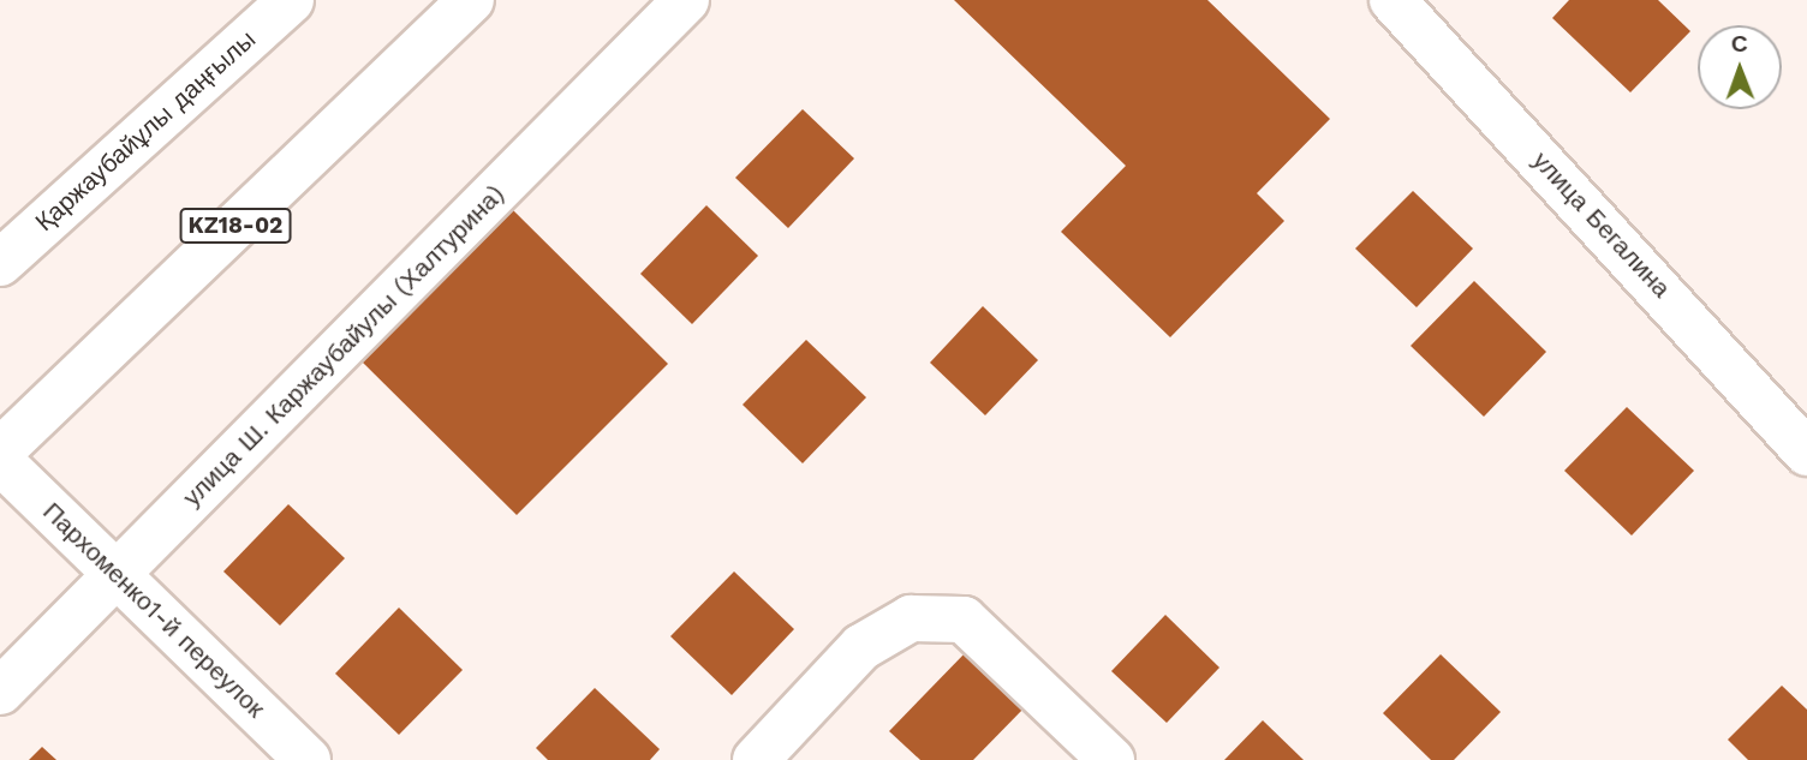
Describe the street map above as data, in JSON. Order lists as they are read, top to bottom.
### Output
{
  "streets": {
    "main road": [
      "Қаржаубайұлы даңғылы",
      "улица Бегалина",
      "KZ18-02",
      "улица Ш. Каржаубайулы (Халтурина)",
      "Пархоменко1-й переулок"
    ]
  },
  "crossings": [
    ["улица Ш. Каржаубайулы (Халтурина)", "Пархоменко1-й переулок"]
  ],
  "north": "top"
}
